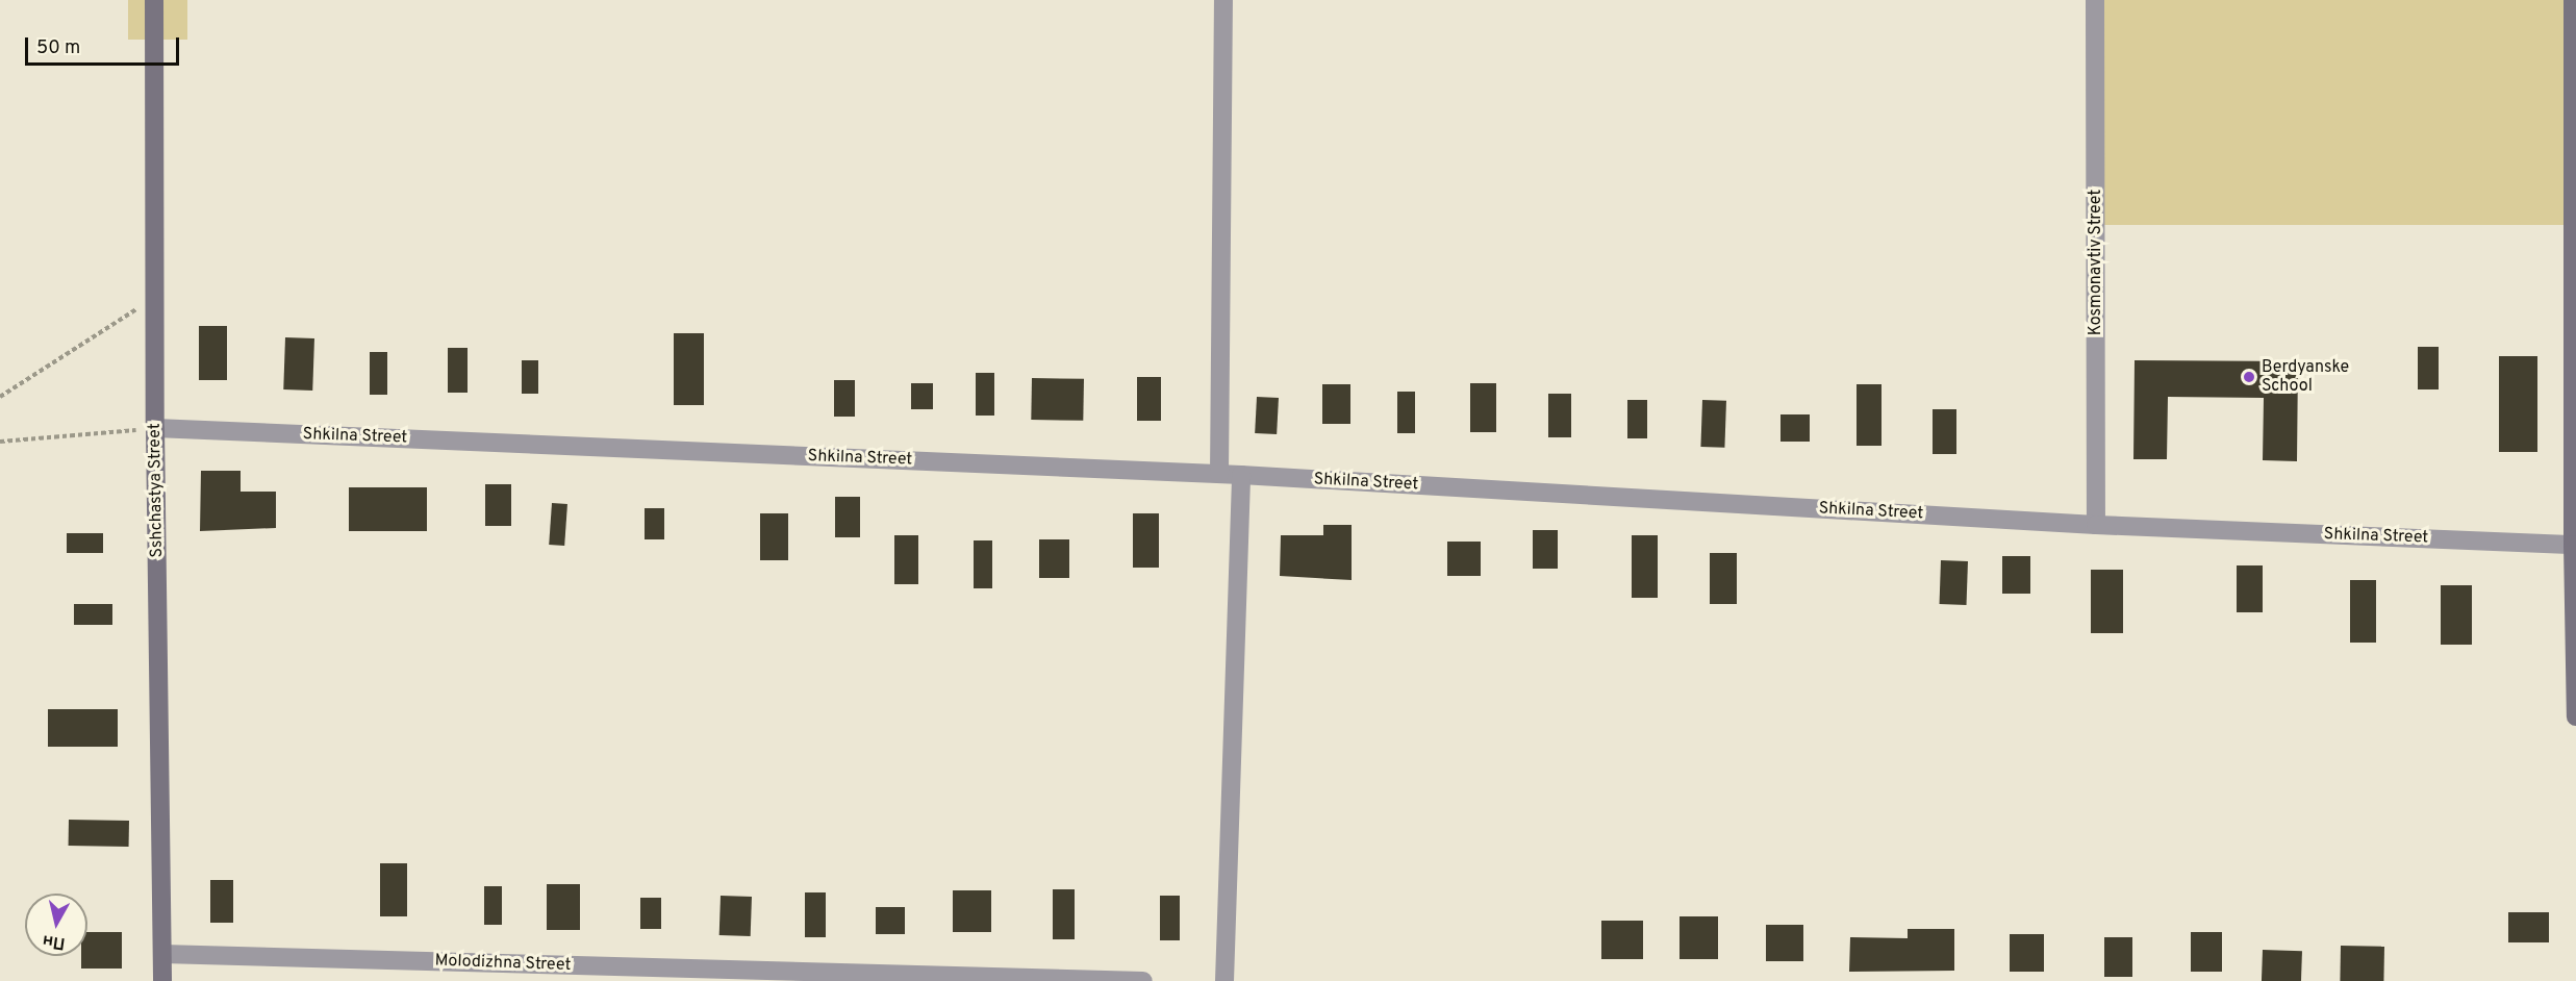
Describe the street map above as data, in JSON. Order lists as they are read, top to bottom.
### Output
{
  "streets": {
    "street": [
      "Kosmonavtiv Street",
      "Shkilna Street",
      "Sshchastya Street",
      "Molodizhna Street"
    ]
  },
  "crossings": [
    ["Kosmonavtiv Street", "Shkilna Street"],
    ["Shkilna Street", "Sshchastya Street"],
    ["Sshchastya Street", "Molodizhna Street"]
  ],
  "places": ["Berdyanske School"],
  "scale_bar": "50 m",
  "north": "bottom"
}
